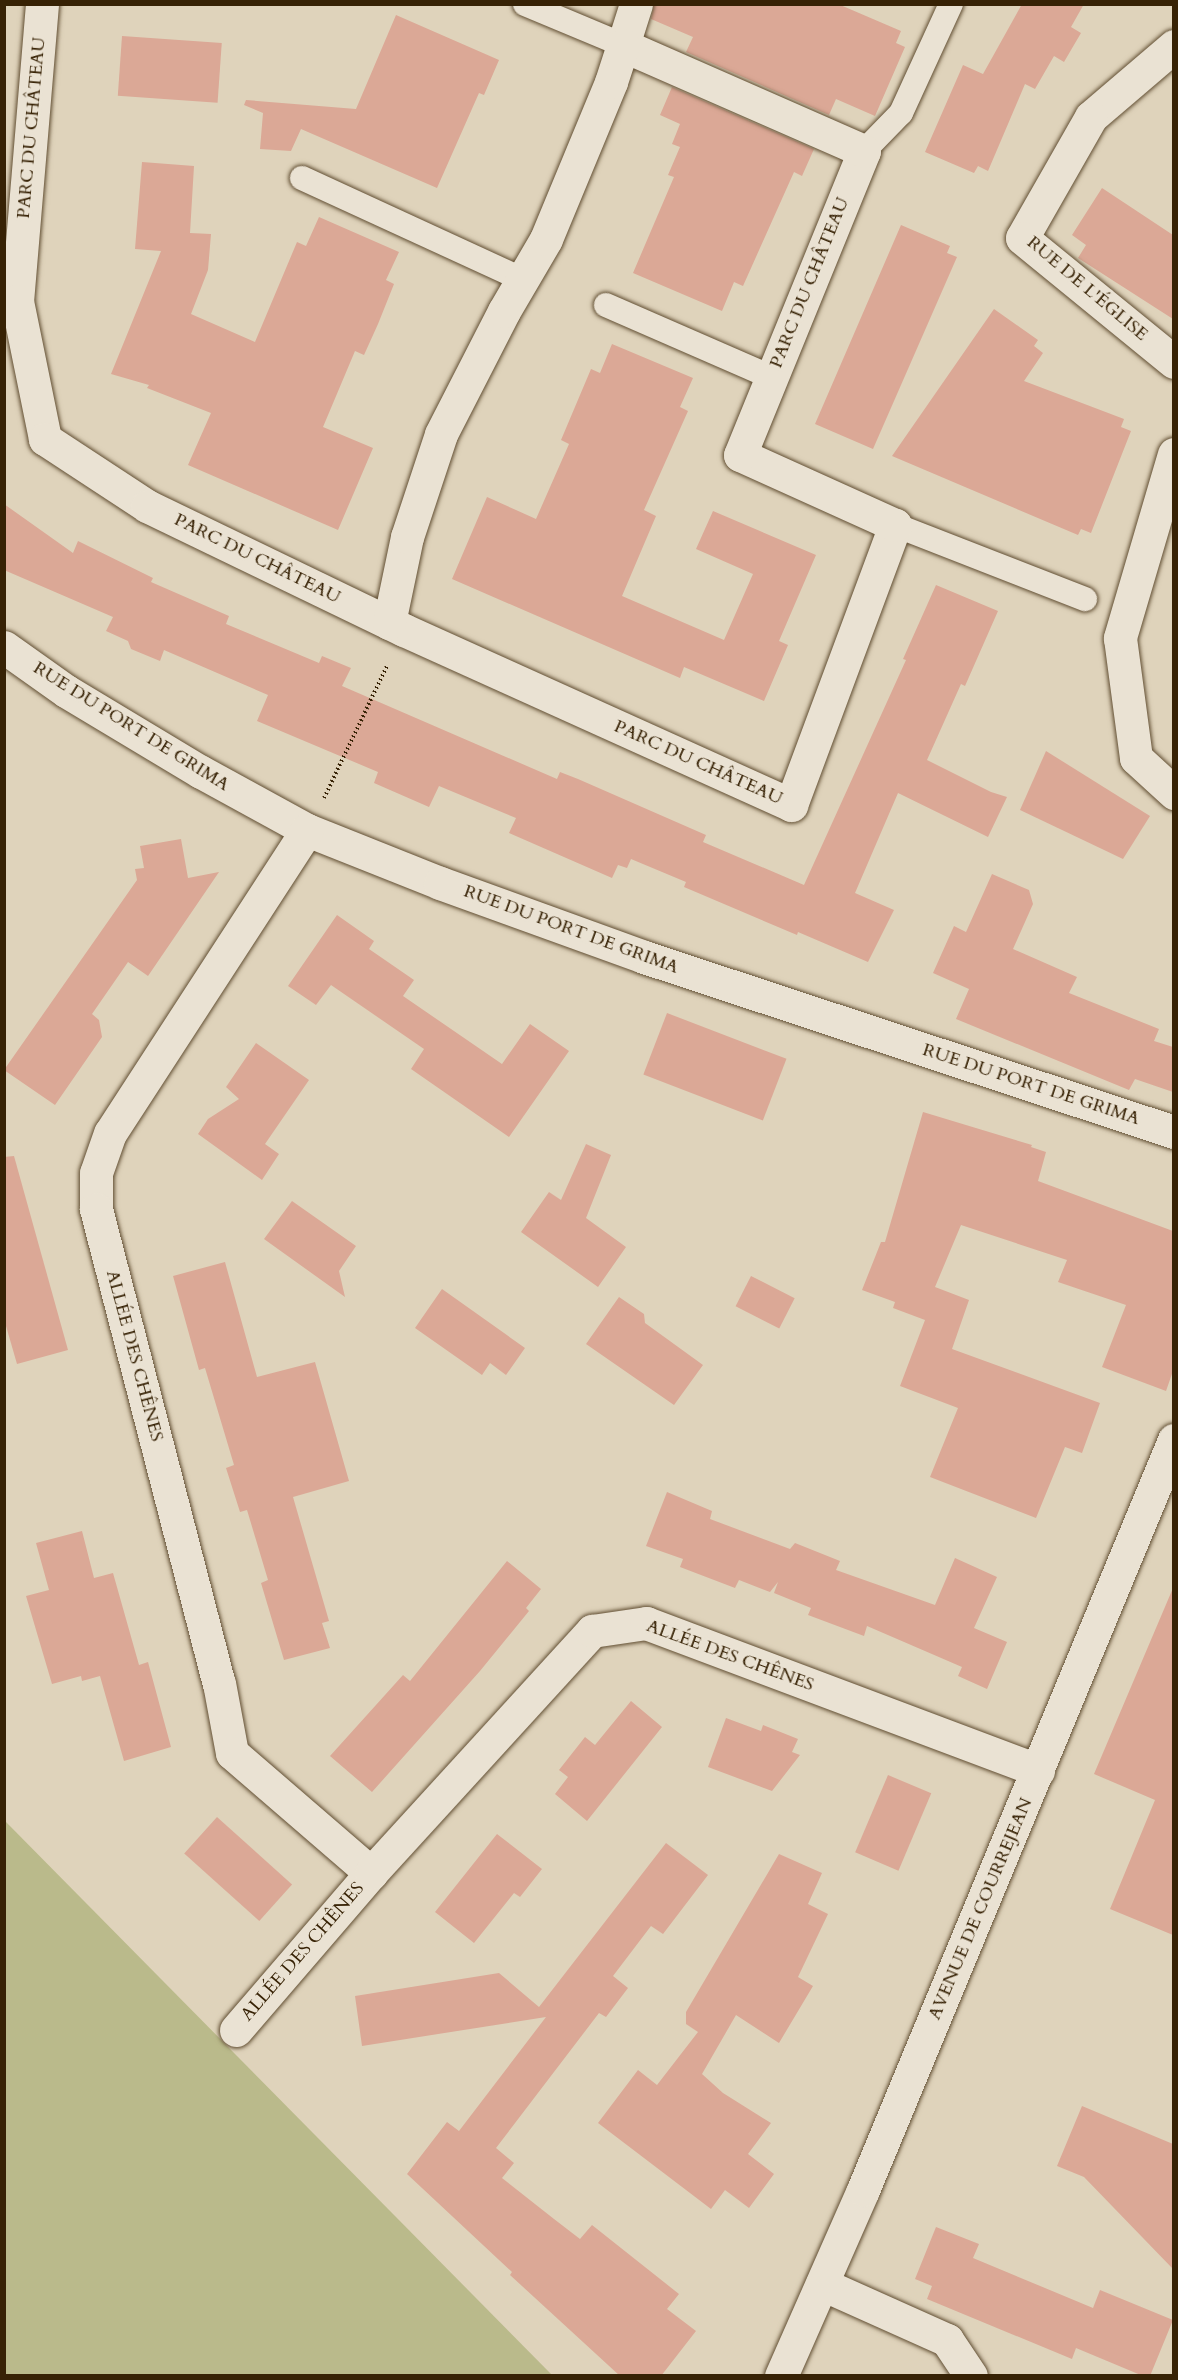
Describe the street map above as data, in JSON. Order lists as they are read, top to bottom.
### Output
{
  "streets": {
    "street": [
      "PARC DU CHÂTEAU",
      "RUE DE L'ÉGLISE",
      "RUE DU PORT DE GRIMA",
      "ALLÉE DES CHÊNES",
      "AVENUE DE COURREJEAN"
    ]
  },
  "crossings": [
    ["RUE DU PORT DE GRIMA", "ALLÉE DES CHÊNES"],
    ["ALLÉE DES CHÊNES", "AVENUE DE COURREJEAN"]
  ]
}
